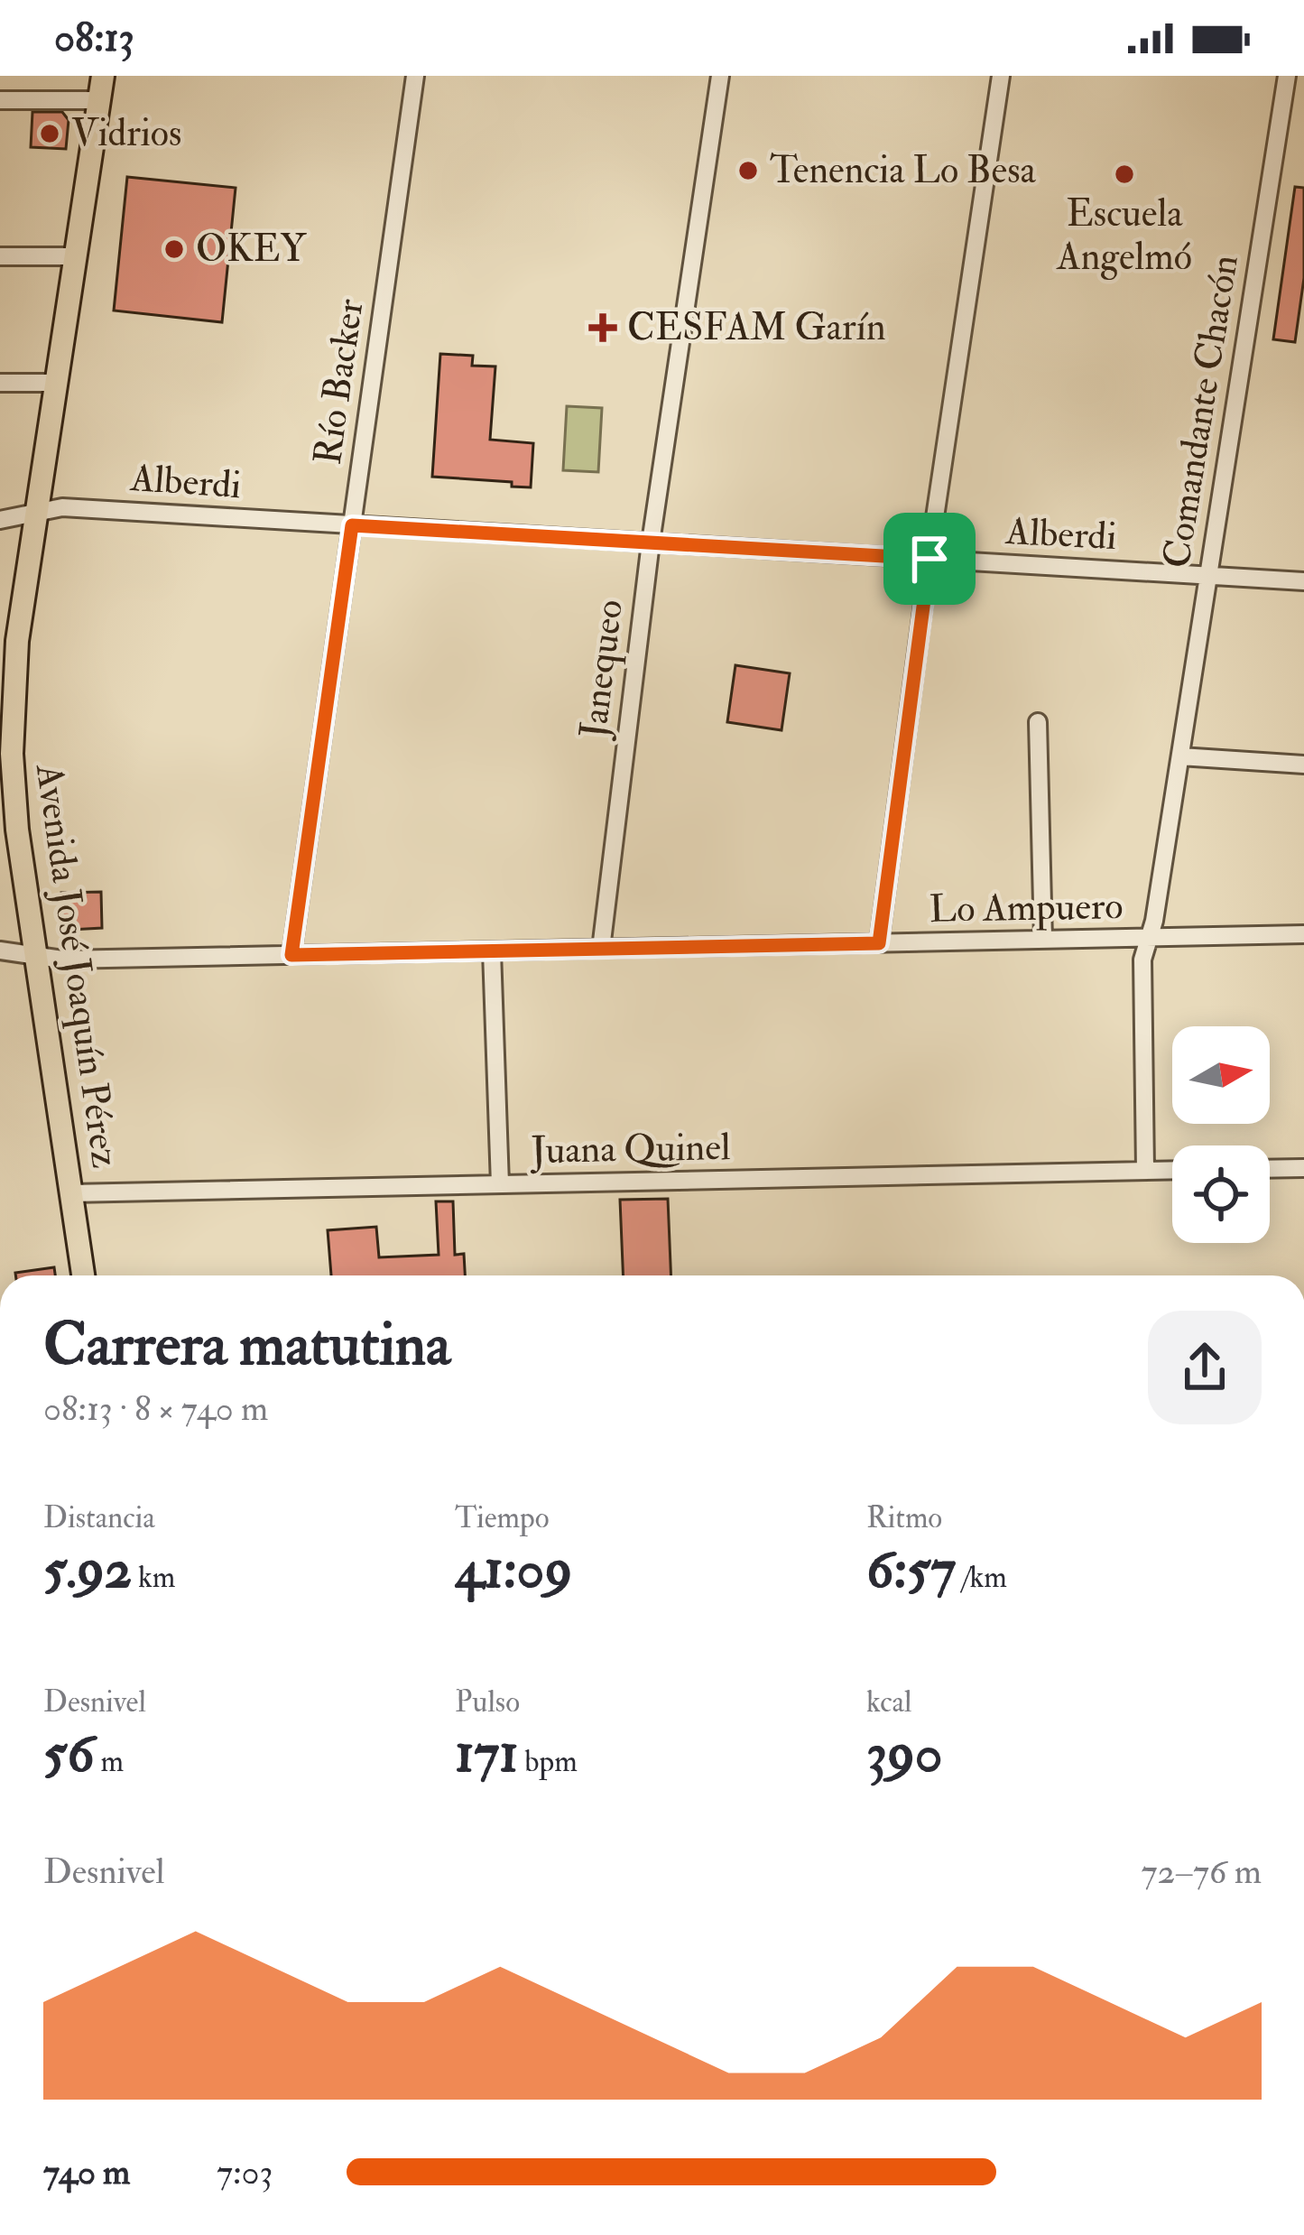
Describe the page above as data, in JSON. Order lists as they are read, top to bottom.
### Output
{
  "streets": {
    "main road": ["Avenida José Joaquín Pérez"],
    "street": [
      "Río Backer",
      "Comandante Chacón",
      "Alberdi",
      "Janequeo",
      "Lo Ampuero",
      "Juana Quinel"
    ]
  },
  "crossings": [
    ["Río Backer", "Alberdi"],
    ["Río Backer", "Lo Ampuero"],
    ["Comandante Chacón", "Alberdi"],
    ["Comandante Chacón", "Lo Ampuero"],
    ["Comandante Chacón", "Juana Quinel"],
    ["Alberdi", "Janequeo"],
    ["Alberdi", "Avenida José Joaquín Pérez"],
    ["Janequeo", "Lo Ampuero"],
    ["Lo Ampuero", "Avenida José Joaquín Pérez"],
    ["Avenida José Joaquín Pérez", "Juana Quinel"]
  ],
  "places": {
    "other": [
      "Vidrios",
      "Tenencia Lo Besa",
      "Escuela Angelmó",
      "OKEY"
    ],
    "health": ["CESFAM Garín"]
  },
  "north": "right",
  "page": {
    "status": "08:13",
    "heading": ["Carrera matutina", "08:13 · 8 × 740 m"],
    "stats": [
      ["Distancia", "5.92 km"],
      ["Tiempo", "41:09"],
      ["Ritmo", "6:57 /km"],
      ["Desnivel", "56 m"],
      ["Pulso", "171 bpm"],
      ["kcal", "390"]
    ],
    "chart": ["Desnivel", "72–76 m"],
    "list": [
      {
        "name": "740 m",
        "note": "7:03"
      }
    ]
  }
}
